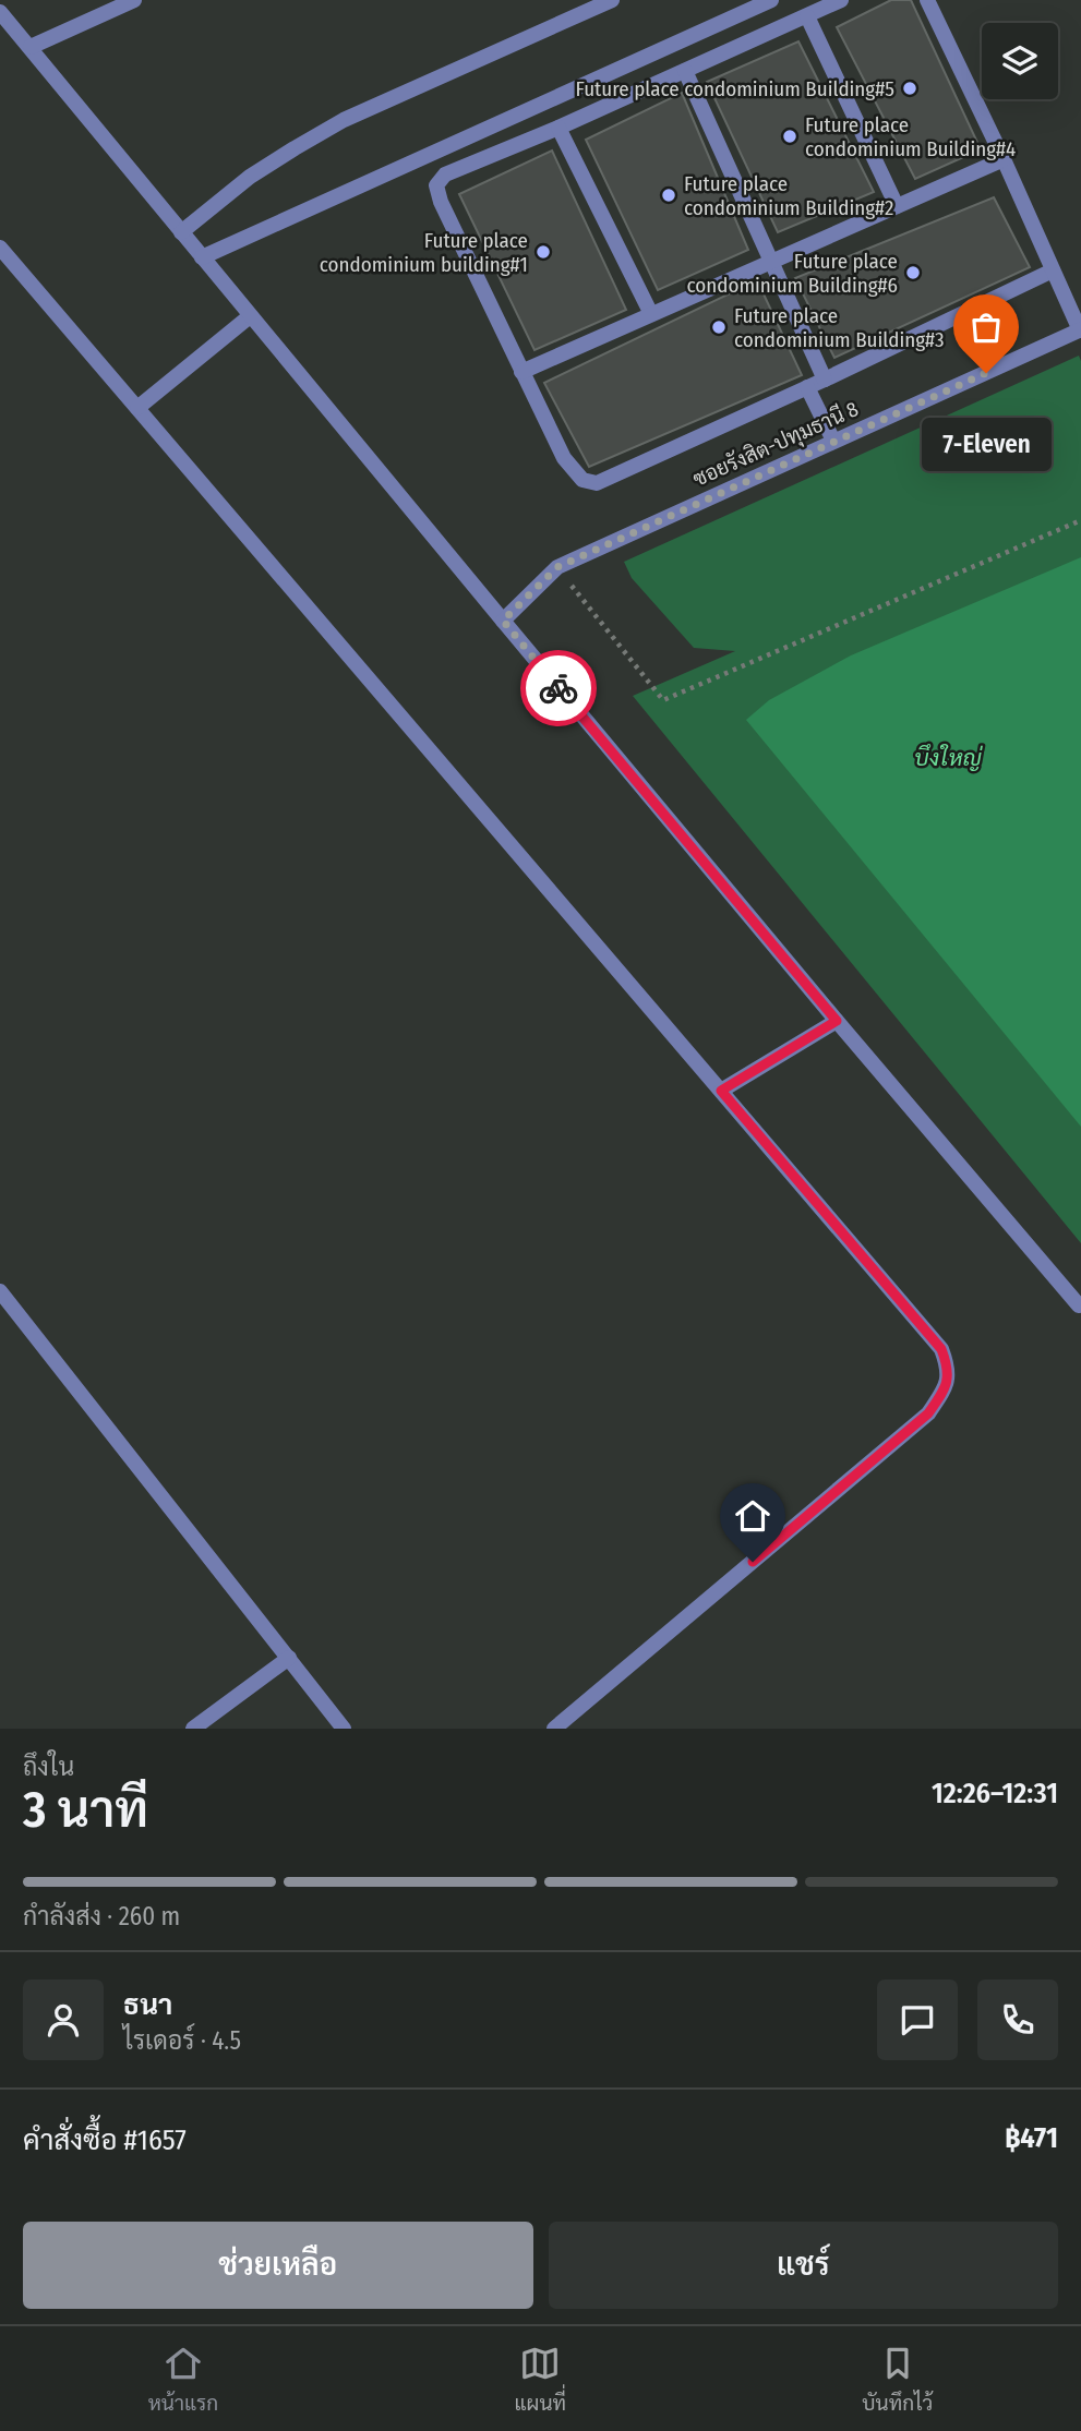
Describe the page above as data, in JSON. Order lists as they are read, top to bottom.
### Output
{
  "streets": {
    "street": ["ซอยรังสิต-ปทุมธานี 8"]
  },
  "water": ["บึงใหญ่"],
  "places": [
    "Future place condominium Building#5",
    "Future place condominium Building#4",
    "Future place condominium Building#2",
    "Future place condominium building#1",
    "Future place condominium Building#6",
    "Future place condominium Building#3",
    "7-Eleven"
  ],
  "page": {
    "bubble": "7-Eleven",
    "heading": ["3 นาที", "ถึงใน", "12:26–12:31"],
    "panel": [
      "ธนา",
      "ไรเดอร์ · 4.5",
      "คำสั่งซื้อ #1657",
      "฿471"
    ],
    "bar": "กำลังส่ง · 260 m",
    "buttons": ["ช่วยเหลือ", "แชร์"],
    "tabs": ["หน้าแรก", "แผนที่", "บันทึกไว้"]
  }
}
